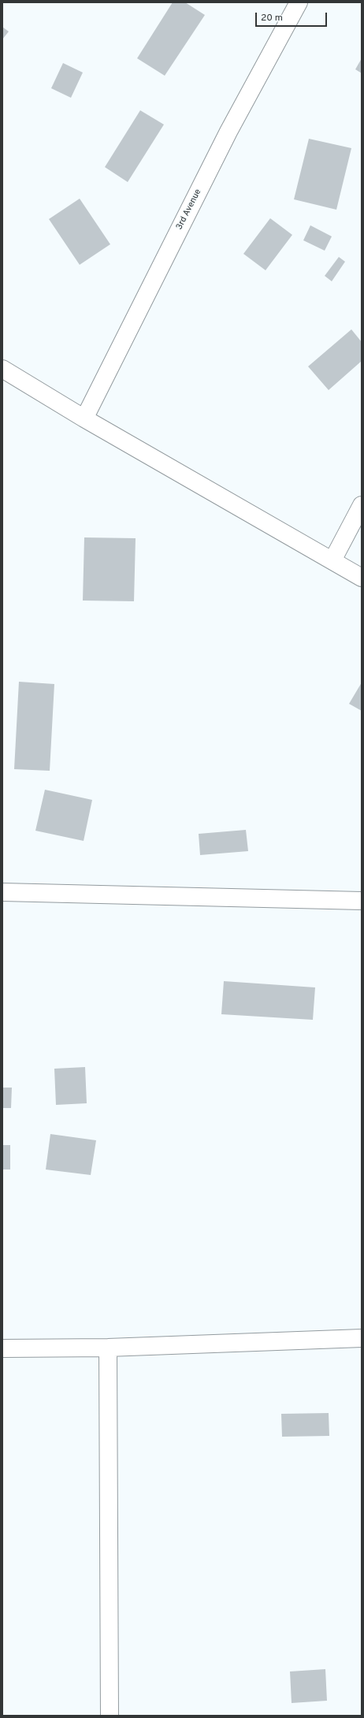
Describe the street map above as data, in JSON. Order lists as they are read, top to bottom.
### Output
{
  "streets": {
    "street": ["3rd Avenue"]
  },
  "scale_bar": "20 m"
}
